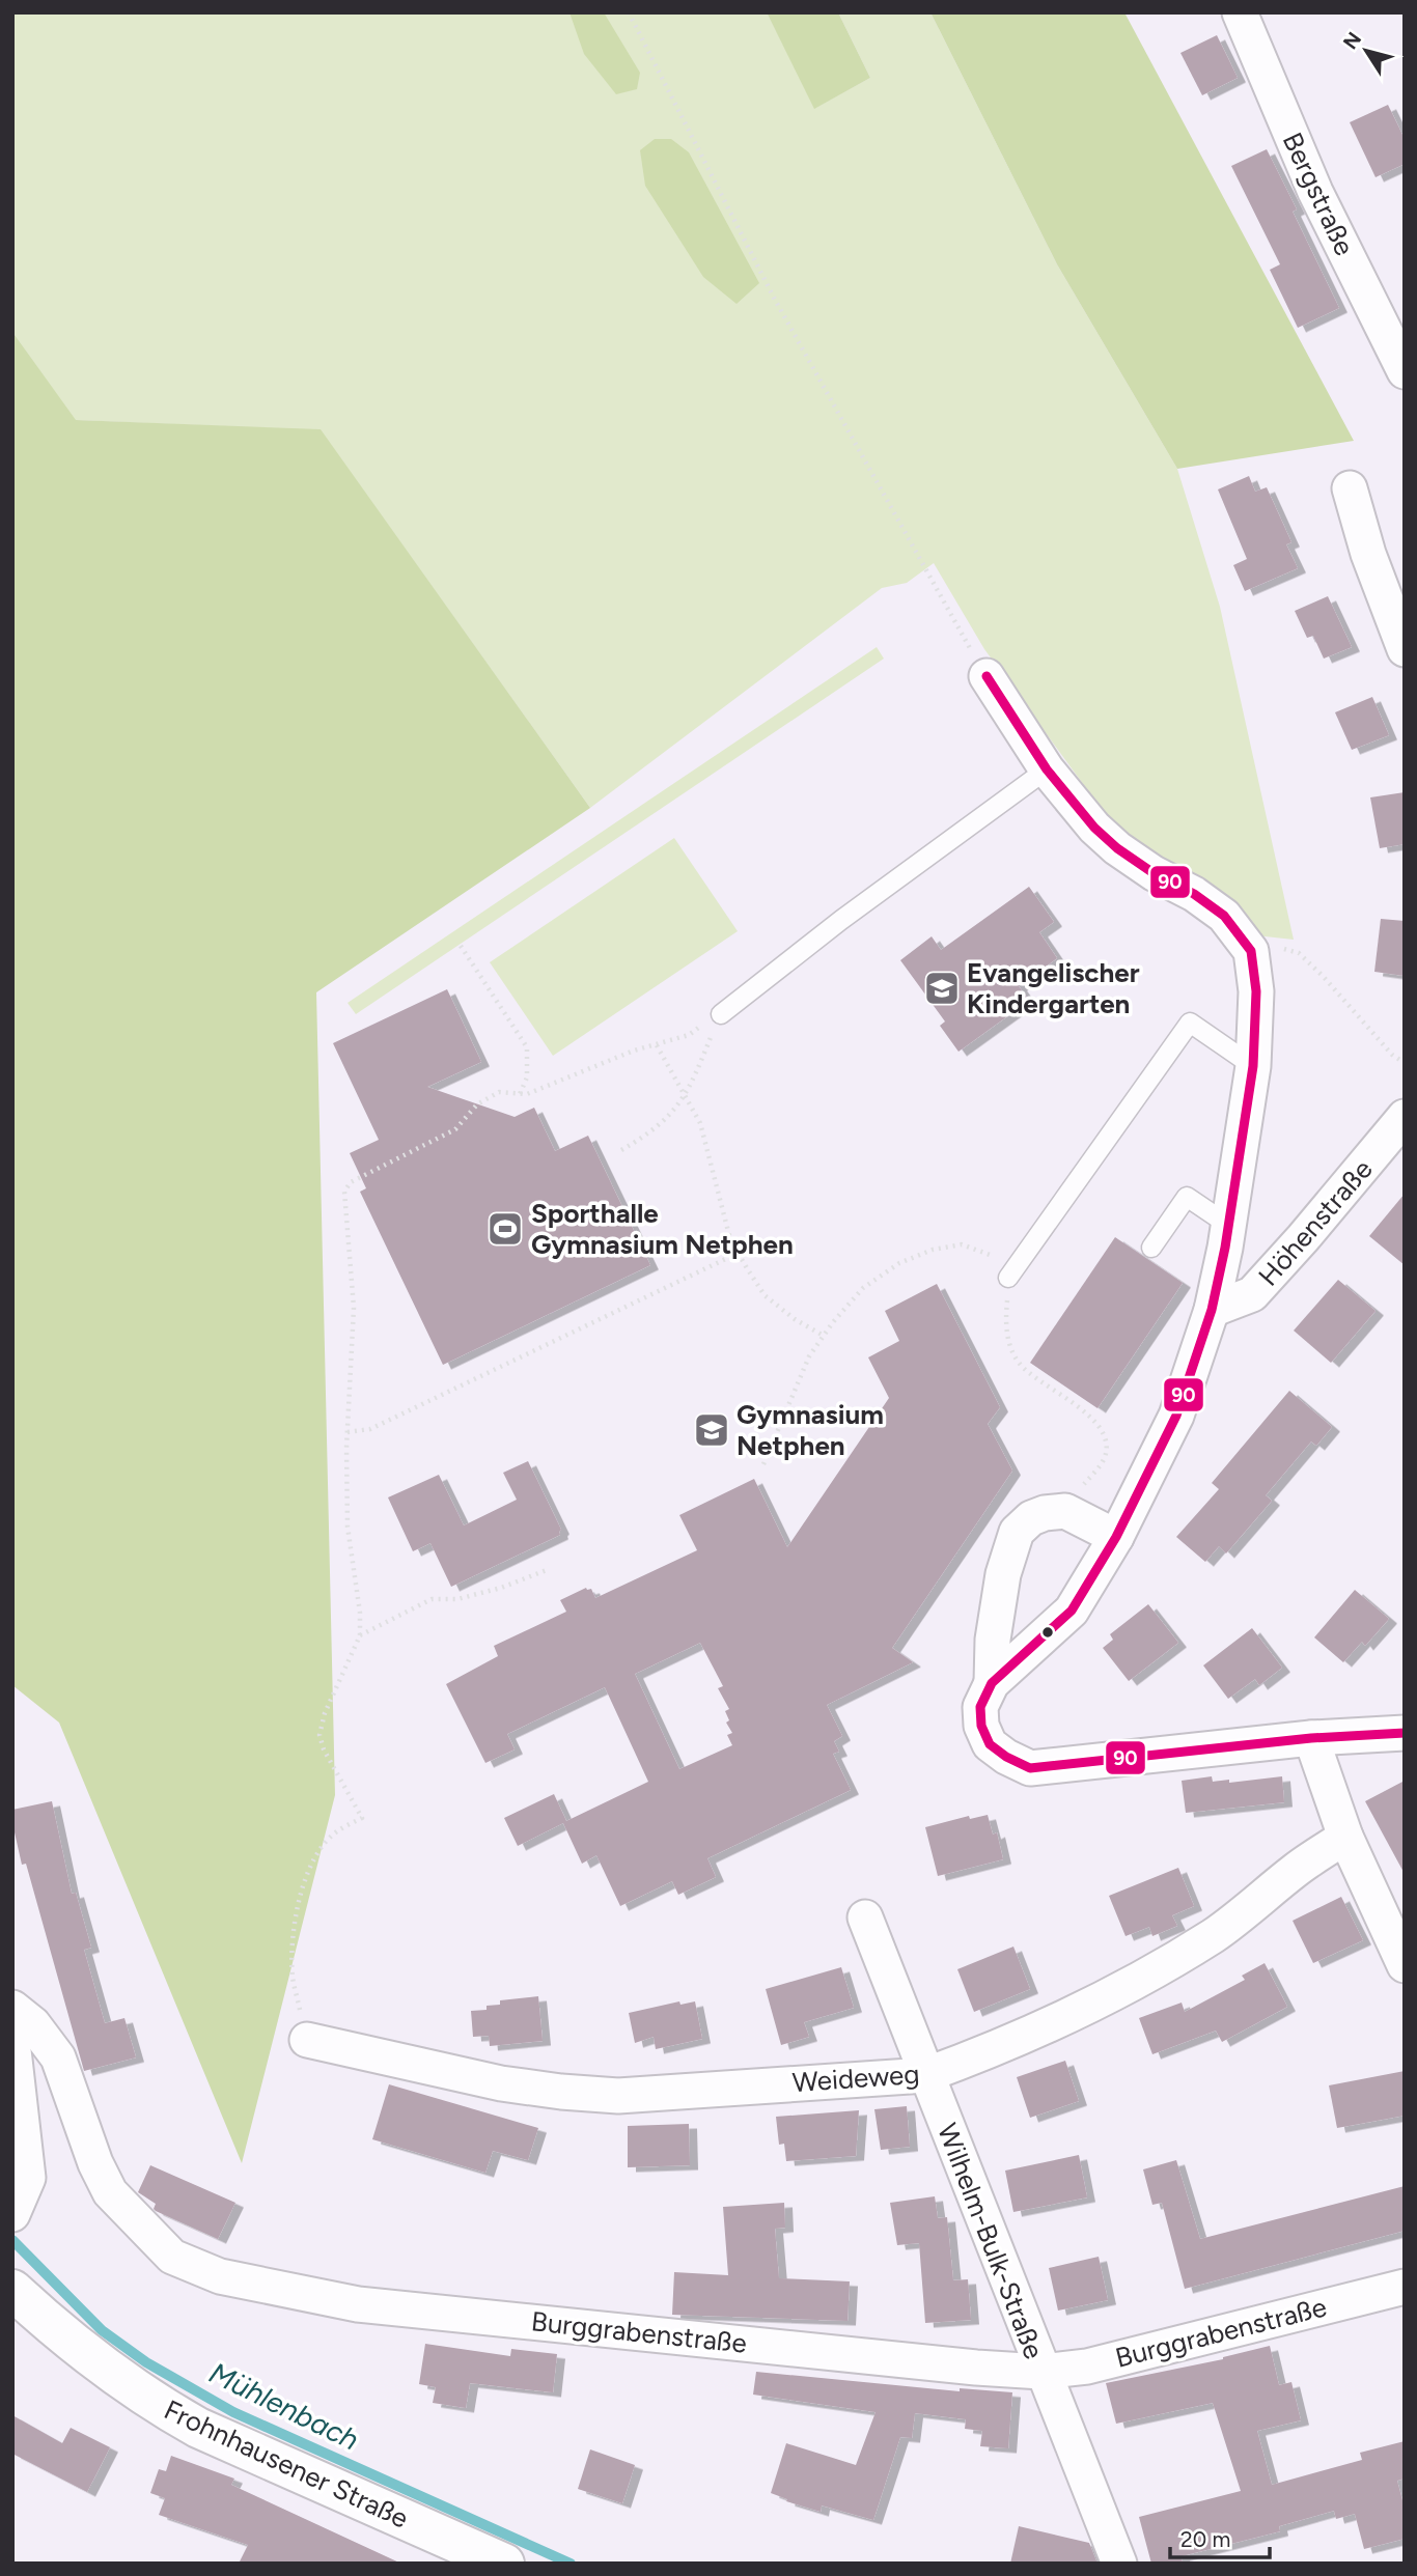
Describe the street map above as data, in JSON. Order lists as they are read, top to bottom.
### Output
{
  "streets": {
    "main road": ["Frohnhausener Straße"],
    "street": [
      "Bergstraße",
      "Höhenstraße",
      "Weideweg",
      "Wilhelm-Bulk-Straße",
      "Burggrabenstraße"
    ]
  },
  "crossings": [
    ["Weideweg", "Wilhelm-Bulk-Straße"],
    ["Wilhelm-Bulk-Straße", "Burggrabenstraße"]
  ],
  "water": ["Mühlenbach"],
  "places": {
    "school or university": ["Evangelischer Kindergarten", "Gymnasium Netphen"],
    "sports": ["Sporthalle Gymnasium Netphen"]
  },
  "lines": ["transit line 90"],
  "scale_bar": "20 m",
  "north": "top left"
}
